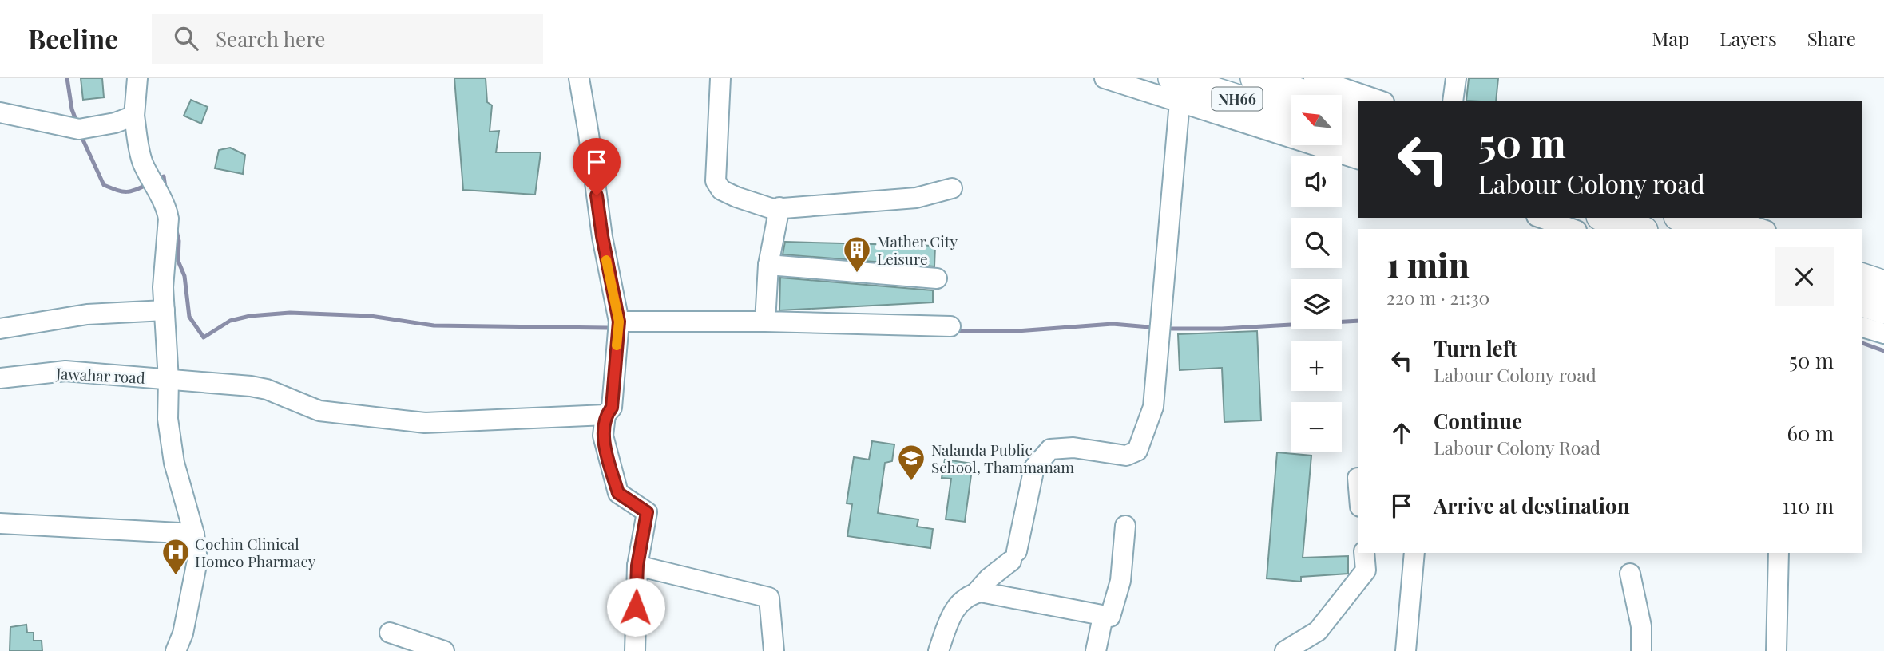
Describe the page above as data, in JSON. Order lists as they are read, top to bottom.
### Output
{
  "streets": {
    "highway": ["NH66"],
    "street": ["Jawahar road"]
  },
  "places": {
    "building": ["Mather City Leisure"],
    "school or university": ["Nalanda Public School, Thammanam"],
    "hospital": ["Cochin Clinical Homeo Pharmacy"]
  },
  "north": "top left",
  "page": {
    "header": "Beeline",
    "search": "Search here",
    "nav": ["Map", "Layers", "Share"],
    "map_buttons": ["+", "−"],
    "turn": ["50 m", "Labour Colony road"],
    "heading": ["1 min", "220 m · 21:30"],
    "list": [
      {
        "name": "Turn left",
        "note": "Labour Colony road",
        "value": "50 m"
      },
      {
        "name": "Continue",
        "note": "Labour Colony Road",
        "value": "60 m"
      },
      {
        "name": "Arrive at destination",
        "value": "110 m"
      }
    ]
  }
}
